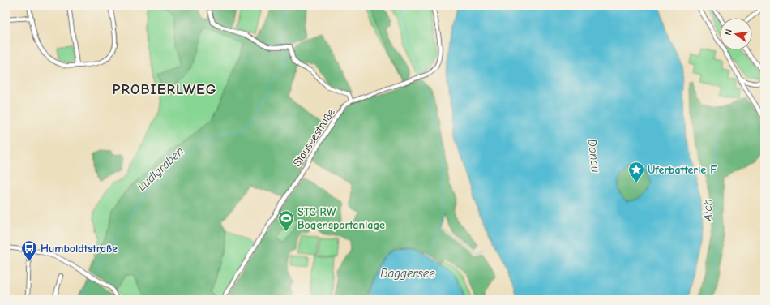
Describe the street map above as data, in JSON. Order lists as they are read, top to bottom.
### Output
{
  "streets": {
    "street": ["Stauseestraße"]
  },
  "districts": ["PROBIERLWEG"],
  "water": [
    "Donau",
    "Ludlgraben",
    "Aich",
    "Baggersee"
  ],
  "places": {
    "place": ["Uferbatterie F"],
    "sports": ["STC RW Bogensportanlage"],
    "bus stop": ["Humboldtstraße"]
  },
  "north": "left"
}
